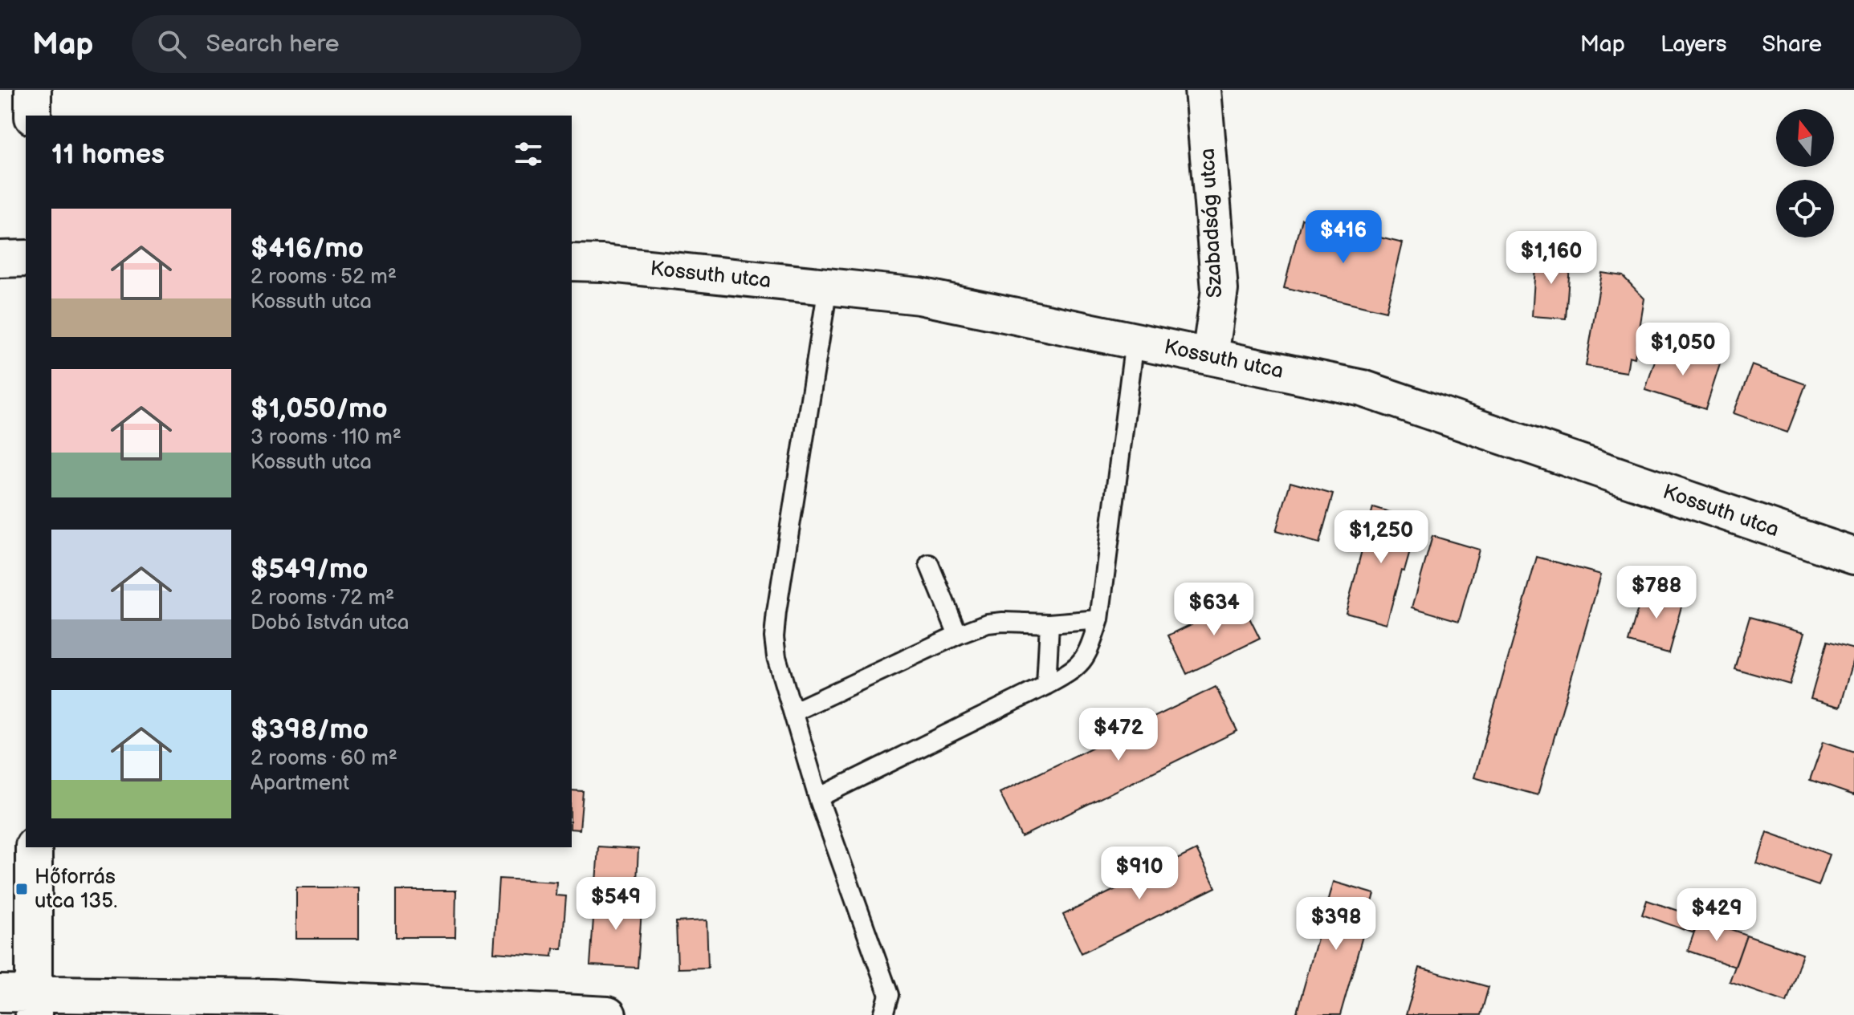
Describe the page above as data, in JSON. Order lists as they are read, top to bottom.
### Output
{
  "streets": {
    "street": ["Szabadság utca", "Kossuth utca"]
  },
  "crossings": [
    ["Szabadság utca", "Kossuth utca"]
  ],
  "places": {
    "transit": ["Hőforrás utca 135."]
  },
  "north": "top",
  "page": {
    "header": "Map",
    "search": "Search here",
    "nav": ["Map", "Layers", "Share"],
    "heading": "11 homes",
    "list": [
      {
        "name": "$416/mo",
        "note": "2 rooms · 52 m² · Kossuth utca"
      },
      {
        "name": "$1,050/mo",
        "note": "3 rooms · 110 m² · Kossuth utca"
      },
      {
        "name": "$549/mo",
        "note": "2 rooms · 72 m² · Dobó István utca"
      },
      {
        "name": "$398/mo",
        "note": "2 rooms · 60 m² · Apartment"
      }
    ],
    "price": [
      "$416",
      "$1,160",
      "$1,050",
      "$1,250",
      "$788",
      "$634",
      "$472",
      "$910",
      "$549",
      "$429",
      "$398"
    ]
  }
}
